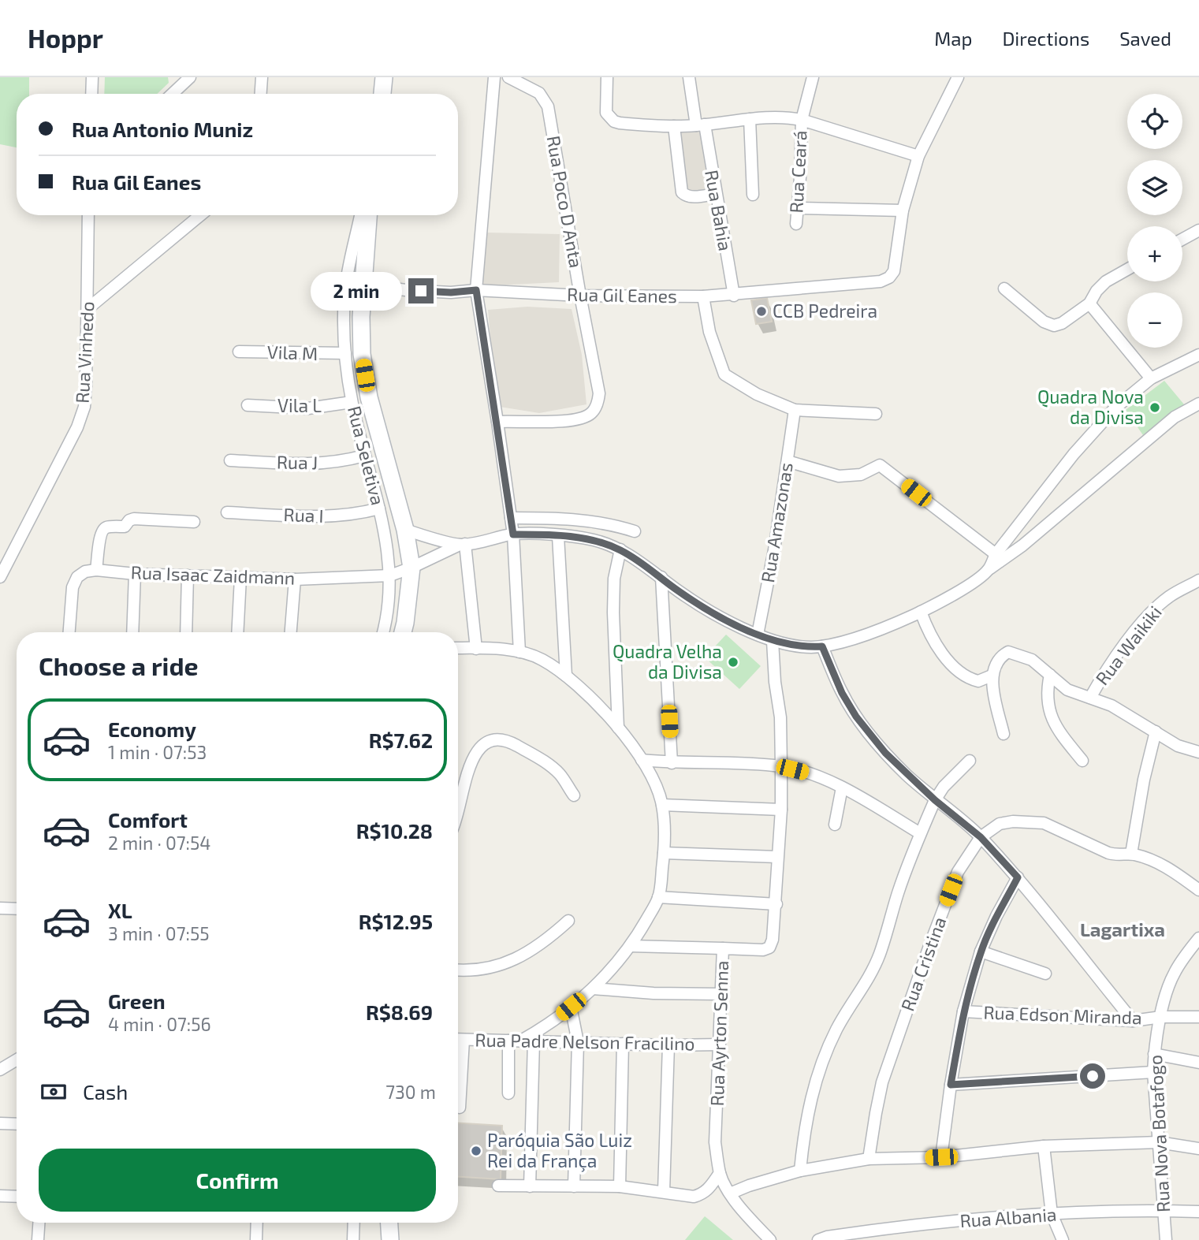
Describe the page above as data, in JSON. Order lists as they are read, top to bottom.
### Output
{
  "streets": {
    "street": [
      "Rua Ceará",
      "Rua Poco D Anta",
      "Rua Bahia",
      "Rua Gil Eanes",
      "Rua Vinhedo",
      "Vila M",
      "Vila L",
      "Rua Seletiva",
      "Rua J",
      "Rua I",
      "Rua Amazonas",
      "Rua Isaac Zaidmann",
      "Rua Waikiki",
      "Rua Cristina",
      "Rua Edson Miranda",
      "Rua Ayrton Senna",
      "Rua Padre Nelson Fracilino",
      "Rua Nova Botafogo",
      "Rua Albania"
    ]
  },
  "crossings": [
    ["Rua Poco D Anta", "Rua Gil Eanes"],
    ["Rua Bahia", "Rua Gil Eanes"],
    ["Vila M", "Rua Seletiva"],
    ["Vila L", "Rua Seletiva"],
    ["Rua Seletiva", "Rua J"],
    ["Rua Seletiva", "Rua I"],
    ["Rua Seletiva", "Rua Isaac Zaidmann"],
    ["Rua Edson Miranda", "Rua Nova Botafogo"],
    ["Rua Ayrton Senna", "Rua Padre Nelson Fracilino"],
    ["Rua Nova Botafogo", "Rua Albania"]
  ],
  "districts": ["Lagartixa"],
  "places": [
    "CCB Pedreira",
    "Quadra Nova da Divisa",
    "Quadra Velha da Divisa",
    "Paróquia São Luiz Rei da França"
  ],
  "page": {
    "header": "Hoppr",
    "nav": ["Map", "Directions", "Saved"],
    "map_buttons": ["+", "−"],
    "banner": ["Rua Antonio Muniz", "Rua Gil Eanes"],
    "bubble": "2 min",
    "heading": "Choose a ride",
    "list": [
      {
        "name": "Economy",
        "note": "1 min · 07:53",
        "value": "R$7.62"
      },
      {
        "name": "Comfort",
        "note": "2 min · 07:54",
        "value": "R$10.28"
      },
      {
        "name": "XL",
        "note": "3 min · 07:55",
        "value": "R$12.95"
      },
      {
        "name": "Green",
        "note": "4 min · 07:56",
        "value": "R$8.69"
      }
    ],
    "pay": ["Cash", "730 m"],
    "buttons": "Confirm"
  }
}
